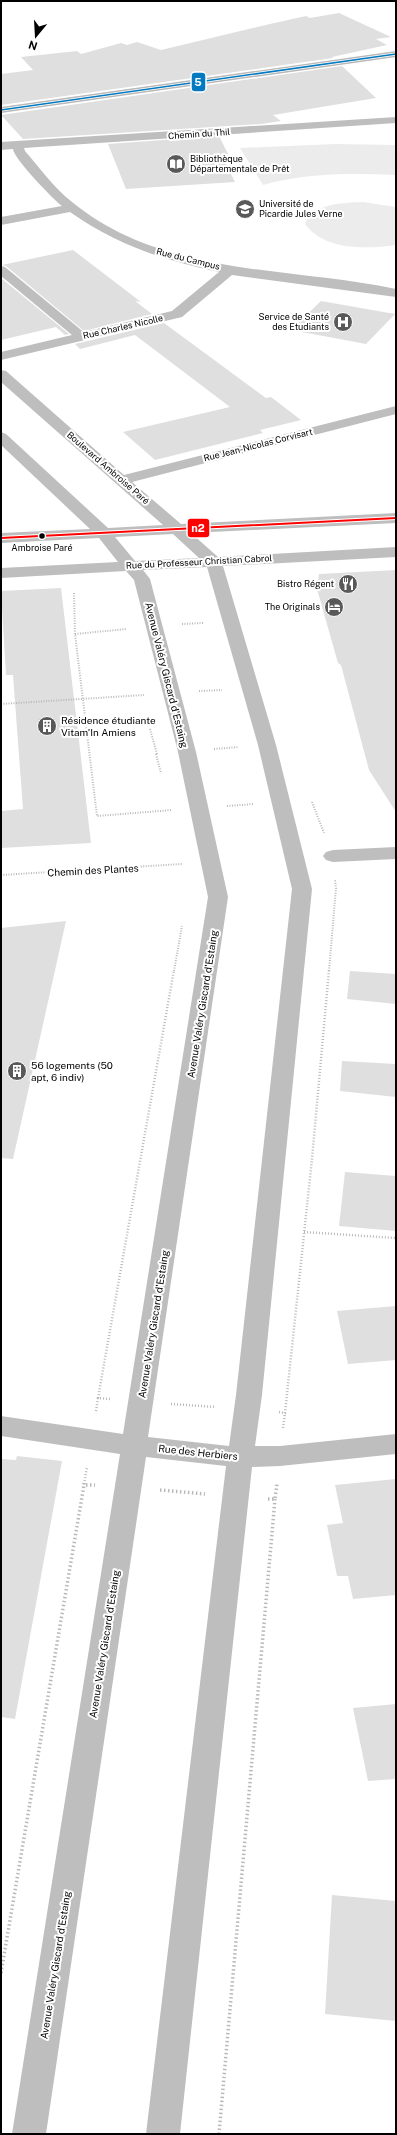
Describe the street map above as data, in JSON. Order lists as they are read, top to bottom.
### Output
{
  "streets": {
    "street": [
      "Chemin du Thil",
      "Rue du Campus",
      "Rue Charles Nicolle",
      "Rue Jean-Nicolas Corvisart",
      "Boulevard Ambroise Paré",
      "Rue du Professeur Christian Cabrol",
      "Avenue Valéry Giscard d'Estaing",
      "Rue des Herbiers"
    ],
    "path": ["Chemin des Plantes"]
  },
  "crossings": [
    ["Chemin du Thil", "Rue du Campus"],
    ["Rue du Campus", "Rue Charles Nicolle"],
    ["Rue Jean-Nicolas Corvisart", "Boulevard Ambroise Paré"],
    ["Boulevard Ambroise Paré", "Rue du Professeur Christian Cabrol"],
    ["Rue du Professeur Christian Cabrol", "Avenue Valéry Giscard d'Estaing"],
    ["Avenue Valéry Giscard d'Estaing", "Rue des Herbiers"]
  ],
  "places": {
    "library": ["Bibliothèque Départementale de Prêt"],
    "school or university": ["Université de Picardie Jules Verne"],
    "hospital": ["Service de Santé des Etudiants"],
    "other": ["Ambroise Paré"],
    "restaurant": ["Bistro Régent"],
    "hotel": ["The Originals"],
    "building": ["Résidence étudiante Vitam'In Amiens", "56 logements (50 apt, 6 indiv)"]
  },
  "lines": ["transit line 5", "transit line n2"],
  "north": "bottom"
}
